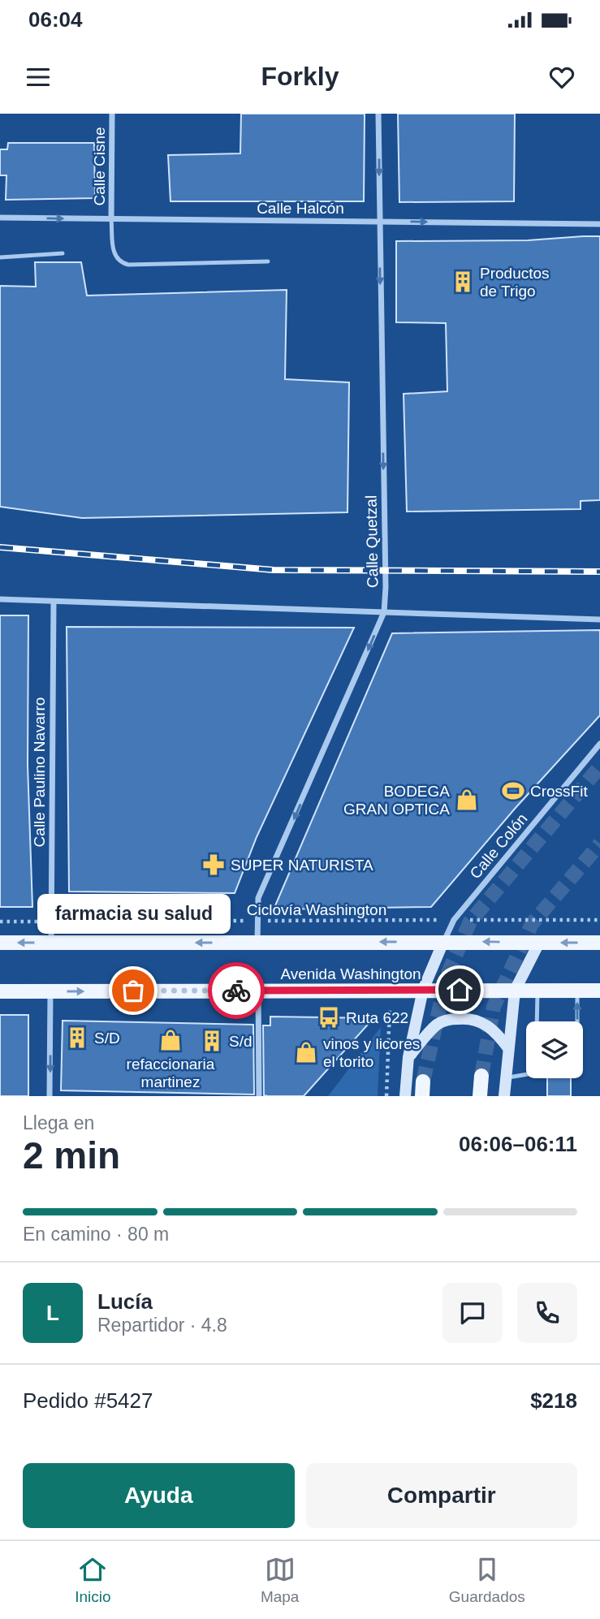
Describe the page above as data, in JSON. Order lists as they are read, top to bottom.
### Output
{
  "streets": {
    "main road": ["Avenida Washington"],
    "street": [
      "Calle Cisne",
      "Calle Halcón",
      "Calle Quetzal",
      "Calle Paulino Navarro",
      "Calle Colón"
    ],
    "path": ["Ciclovía Washington"]
  },
  "crossings": [
    ["Calle Cisne", "Calle Halcón"],
    ["Calle Halcón", "Calle Quetzal"],
    ["Calle Quetzal", "Ciclovía Washington"],
    ["Calle Quetzal", "Avenida Washington"],
    ["Calle Paulino Navarro", "Ciclovía Washington"],
    ["Calle Paulino Navarro", "Avenida Washington"],
    ["Calle Colón", "Ciclovía Washington"],
    ["Calle Colón", "Avenida Washington"]
  ],
  "one_way": ["Calle Halcón", "Calle Quetzal"],
  "places": {
    "building": ["Productos de Trigo", "S/D", "S/d"],
    "sports": ["CrossFit"],
    "shop": ["BODEGA GRAN OPTICA", "refaccionaria martinez", "vinos y licores el torito"],
    "pharmacy": ["SUPER NATURISTA"],
    "other": ["farmacia su salud"],
    "bus stop": ["Ruta 622"]
  },
  "page": {
    "status": "06:04",
    "header": "Forkly",
    "bubble": "farmacia su salud",
    "heading": ["2 min", "Llega en", "06:06–06:11"],
    "panel": [
      "Lucía",
      "Repartidor · 4.8",
      "Pedido #5427",
      "$218"
    ],
    "bar": "En camino · 80 m",
    "round": "L",
    "buttons": ["Ayuda", "Compartir"],
    "tabs": ["Inicio", "Mapa", "Guardados"]
  }
}
